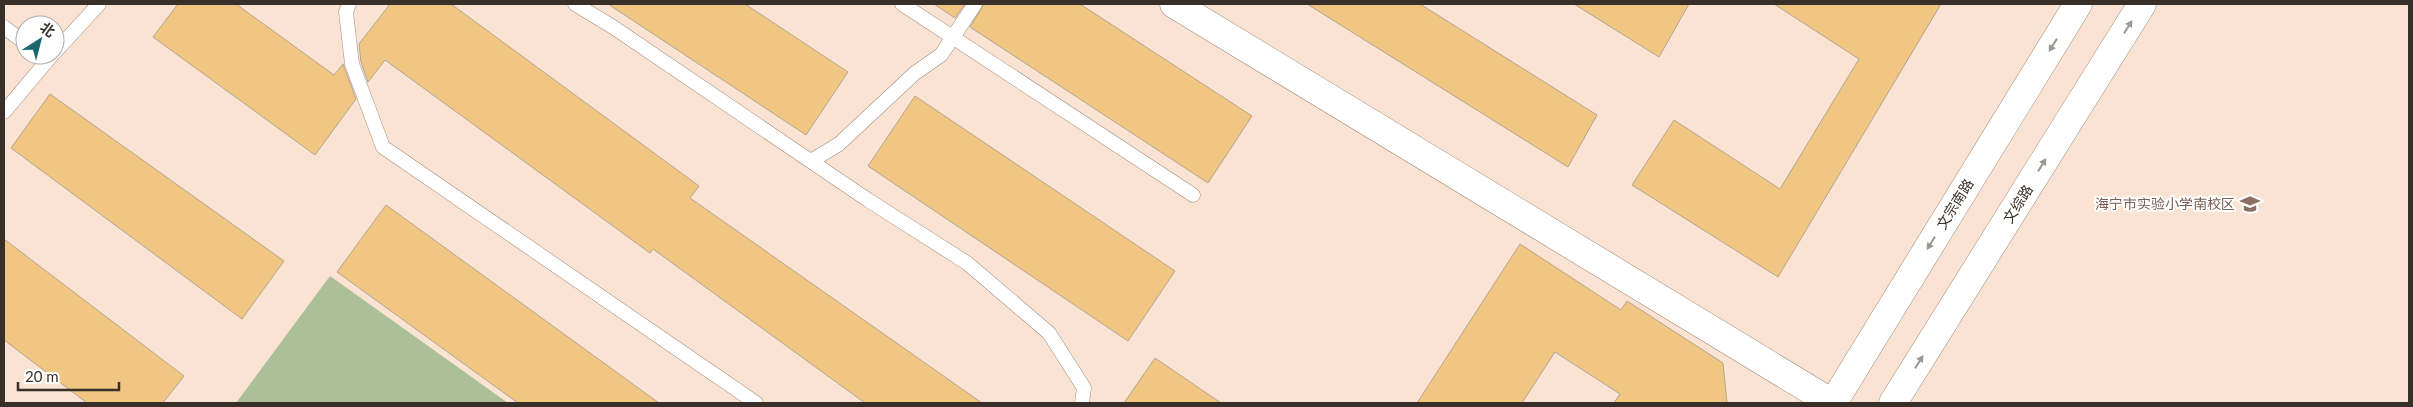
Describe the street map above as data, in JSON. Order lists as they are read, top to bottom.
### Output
{
  "streets": {
    "main road": ["文宗南路", "文综路"]
  },
  "one_way": ["文宗南路", "文综路"],
  "places": {
    "school or university": ["海宁市实验小学南校区"]
  },
  "scale_bar": "20 m",
  "north": "top right"
}
